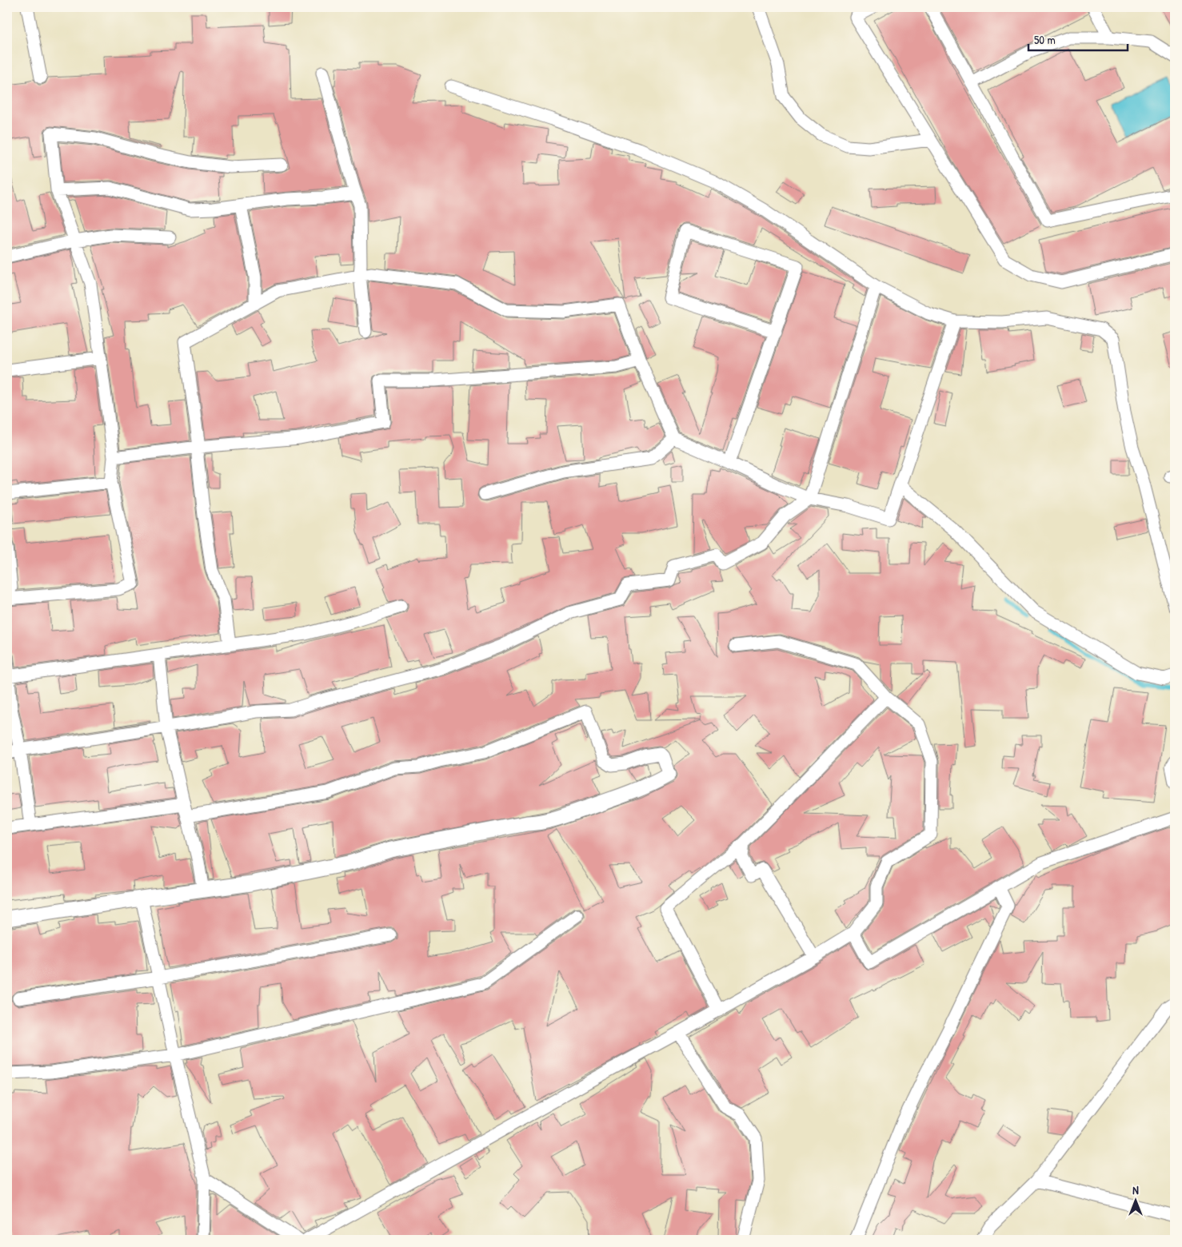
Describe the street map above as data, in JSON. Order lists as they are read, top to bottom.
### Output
{
  "scale_bar": "50 m",
  "north": "top"
}
